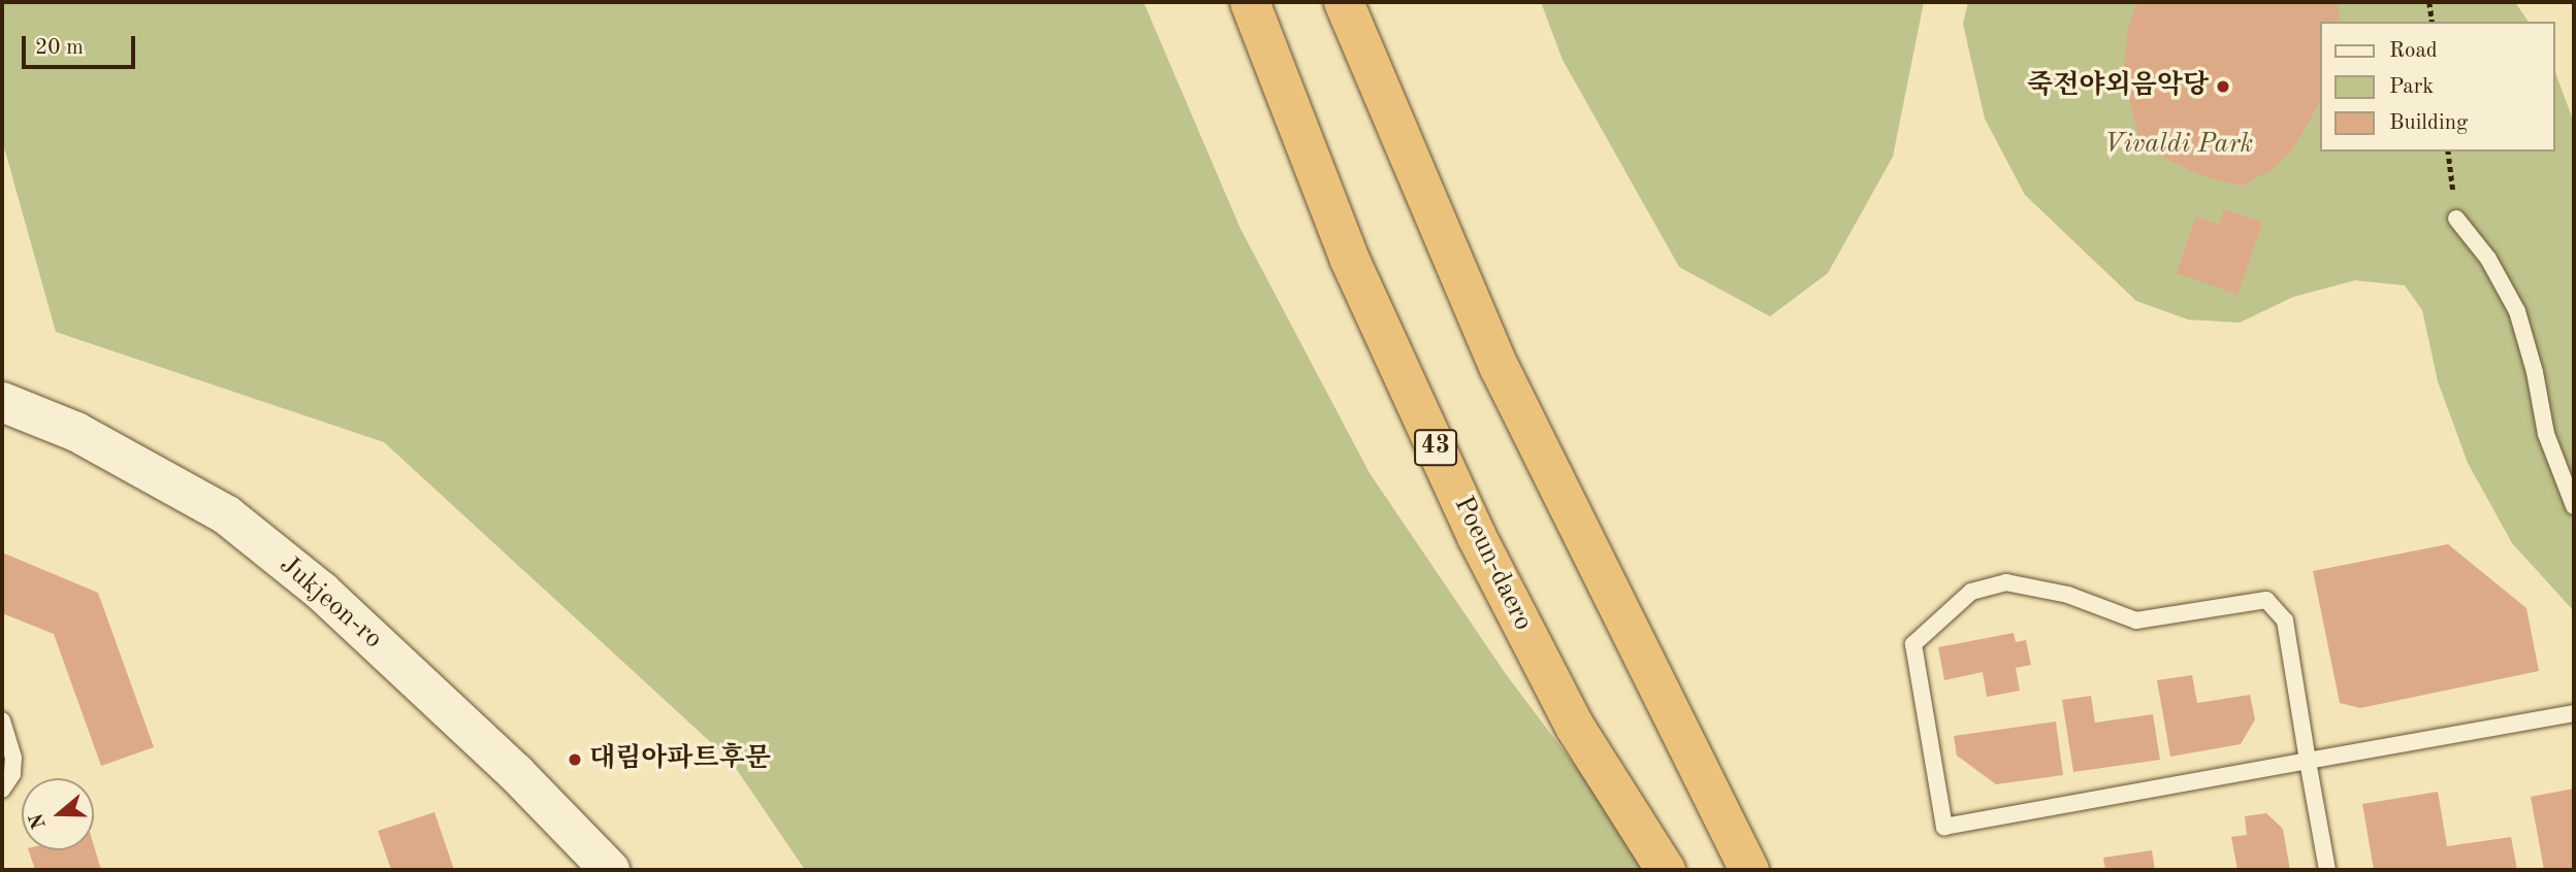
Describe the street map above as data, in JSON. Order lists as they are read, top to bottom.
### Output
{
  "streets": {
    "highway": ["43", "Poeun-daero"],
    "street": ["Jukjeon-ro"]
  },
  "parks": ["Vivaldi Park"],
  "places": ["죽전야외음악당", "대림아파트후문"],
  "legend": ["Road", "Park", "Building"],
  "scale_bar": "20 m",
  "north": "left"
}
